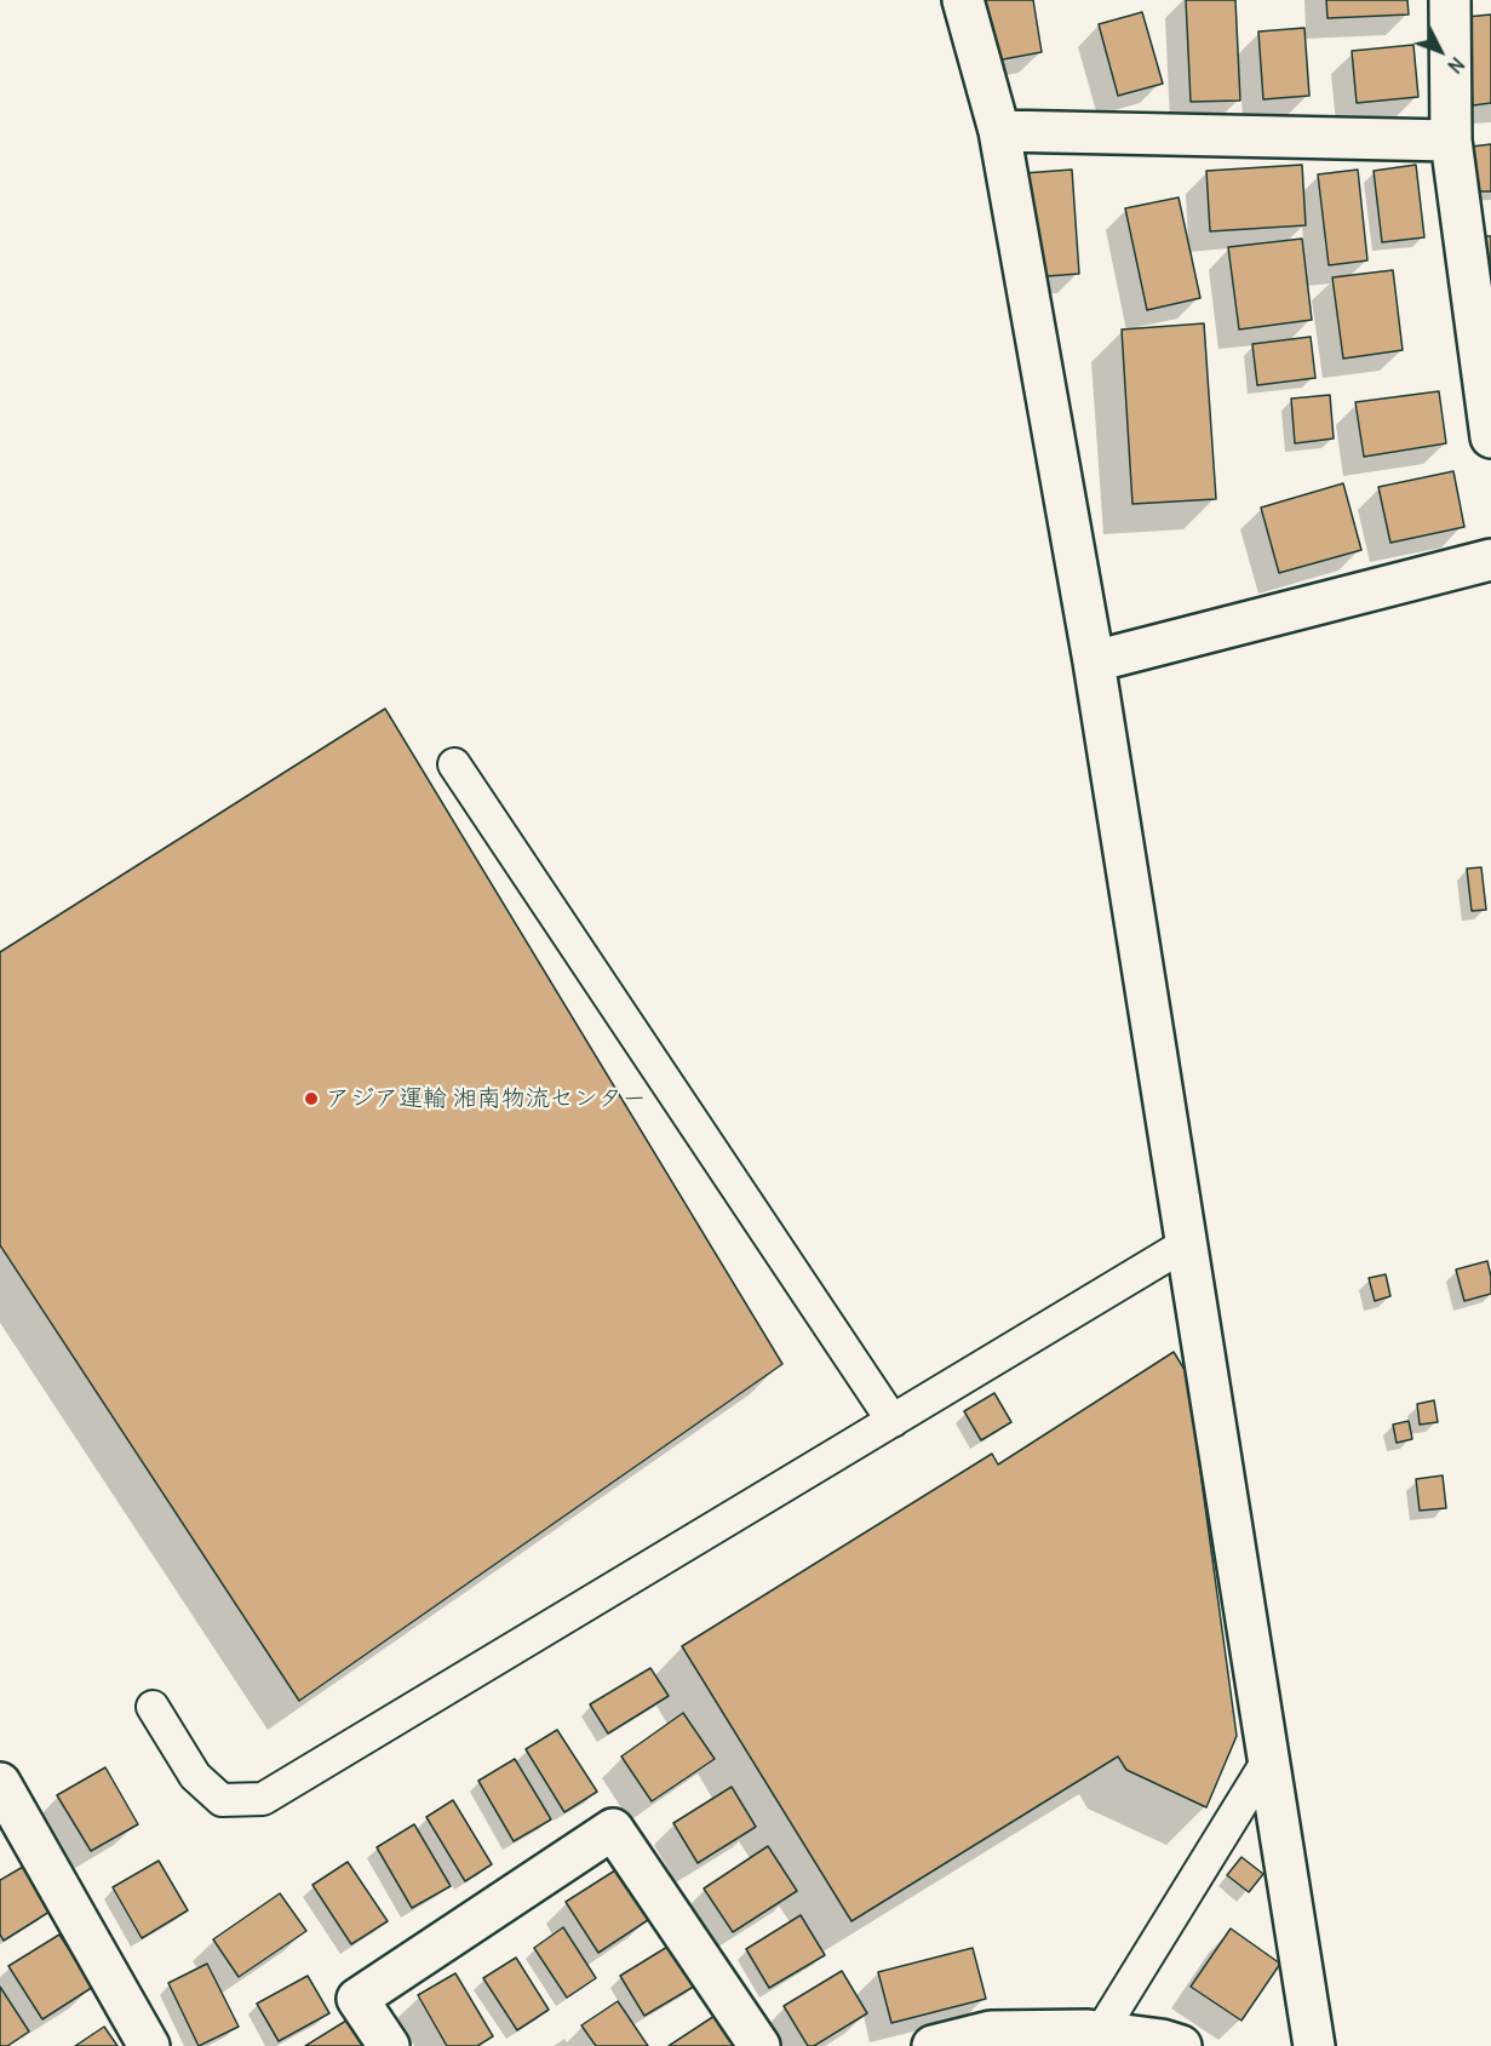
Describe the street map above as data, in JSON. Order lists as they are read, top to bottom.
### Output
{
  "places": ["アジア運輸 湘南物流センター"],
  "north": "bottom right"
}
